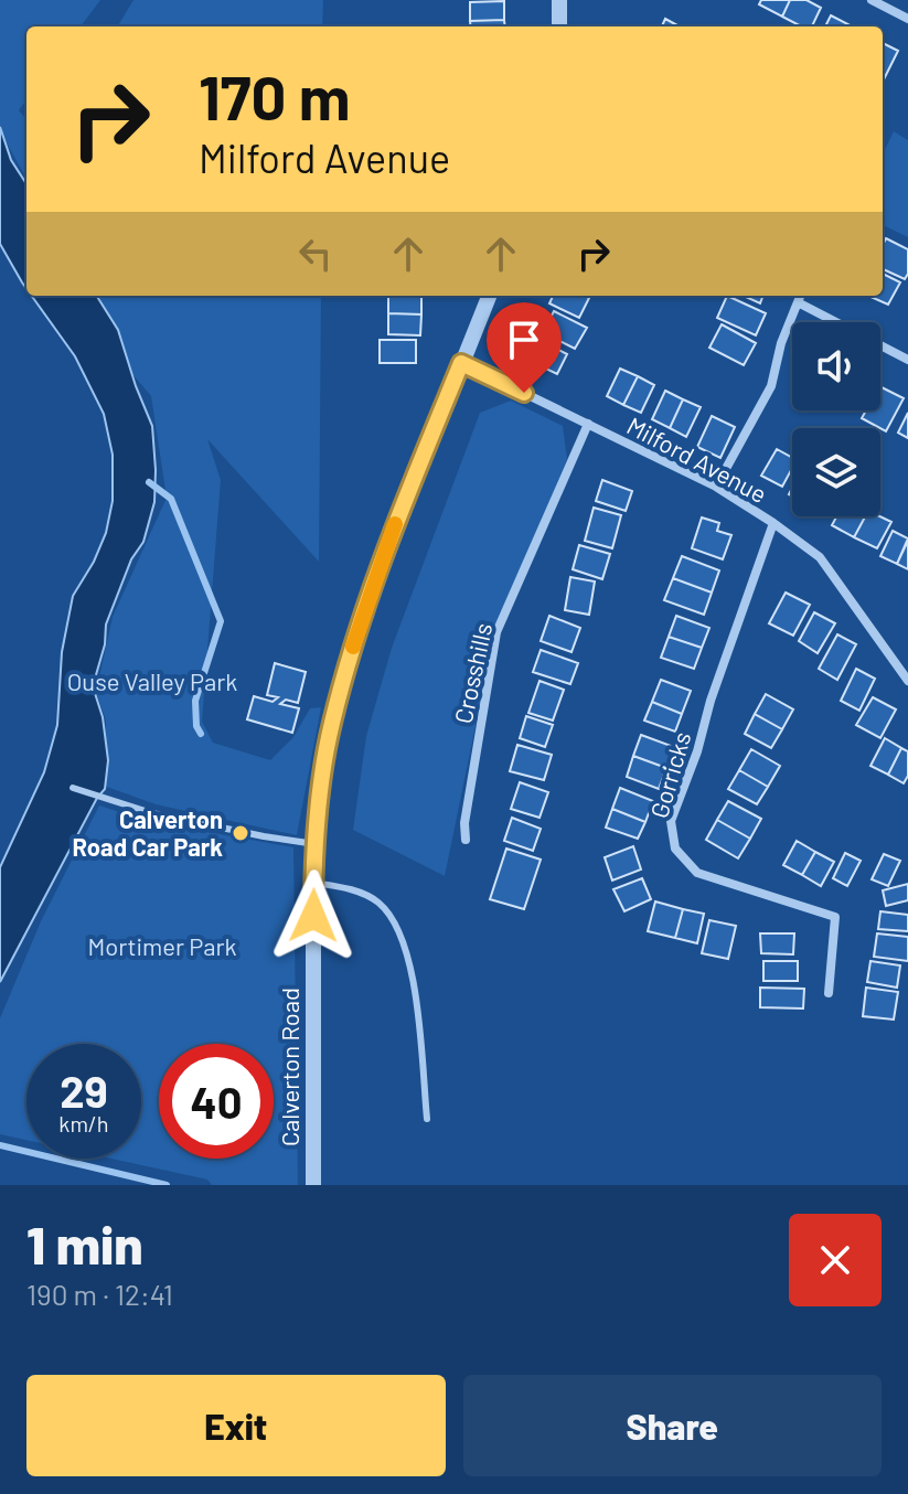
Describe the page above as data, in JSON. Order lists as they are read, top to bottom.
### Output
{
  "streets": {
    "street": [
      "Milford Avenue",
      "Crosshills",
      "Gorricks",
      "Calverton Road"
    ]
  },
  "crossings": [
    ["Milford Avenue", "Crosshills"],
    ["Milford Avenue", "Gorricks"],
    ["Milford Avenue", "Calverton Road"]
  ],
  "parks": ["Ouse Valley Park", "Mortimer Park"],
  "places": ["Calverton Road Car Park"],
  "page": {
    "turn": ["170 m", "Milford Avenue"],
    "speed": "29 km/h",
    "limit": "40",
    "heading": ["1 min", "190 m · 12:41"],
    "buttons": ["Exit", "Share"]
  }
}
